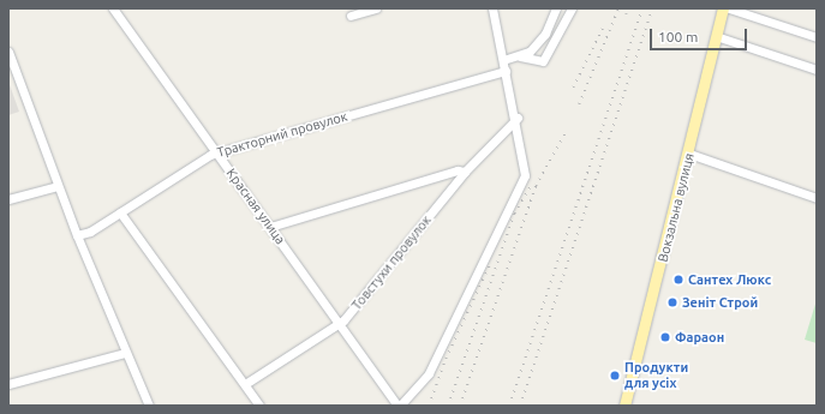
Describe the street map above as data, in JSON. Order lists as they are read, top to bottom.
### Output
{
  "streets": {
    "main road": ["Вокзальна вулиця"],
    "street": ["Тракторний провулок", "Красная улица", "Товстухи провулок"]
  },
  "crossings": [
    ["Тракторний провулок", "Красная улица"],
    ["Красная улица", "Товстухи провулок"]
  ],
  "places": [
    "Сантех Люкс",
    "Зеніт Строй",
    "Фараон",
    "Продукти для усіх"
  ],
  "scale_bar": "100 m"
}
